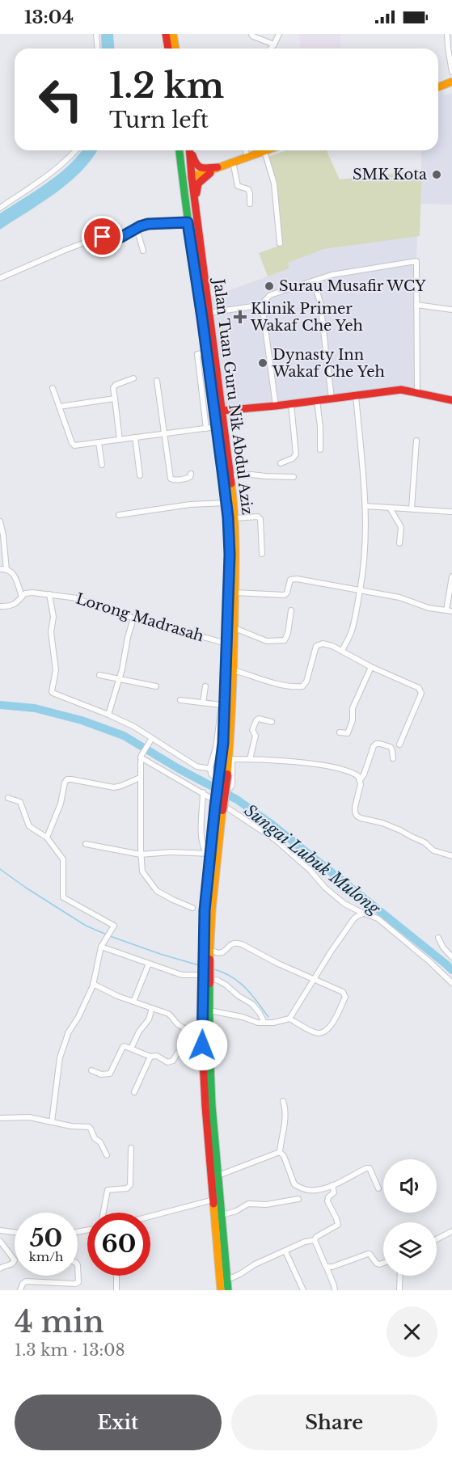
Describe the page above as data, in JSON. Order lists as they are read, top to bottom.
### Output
{
  "streets": {
    "main road": ["Jalan Tuan Guru Nik Abdul Aziz"],
    "street": ["Lorong Madrasah"]
  },
  "crossings": [
    ["Jalan Tuan Guru Nik Abdul Aziz", "Lorong Madrasah"]
  ],
  "water": ["Sungai Lubuk Mulong"],
  "places": {
    "other": ["SMK Kota", "Surau Musafir WCY", "Dynasty Inn Wakaf Che Yeh"],
    "health": ["Klinik Primer Wakaf Che Yeh"]
  },
  "page": {
    "status": "13:04",
    "turn": ["1.2 km", "Turn left"],
    "speed": "50 km/h",
    "limit": "60",
    "heading": ["4 min", "1.3 km · 13:08"],
    "buttons": ["Exit", "Share"]
  }
}
